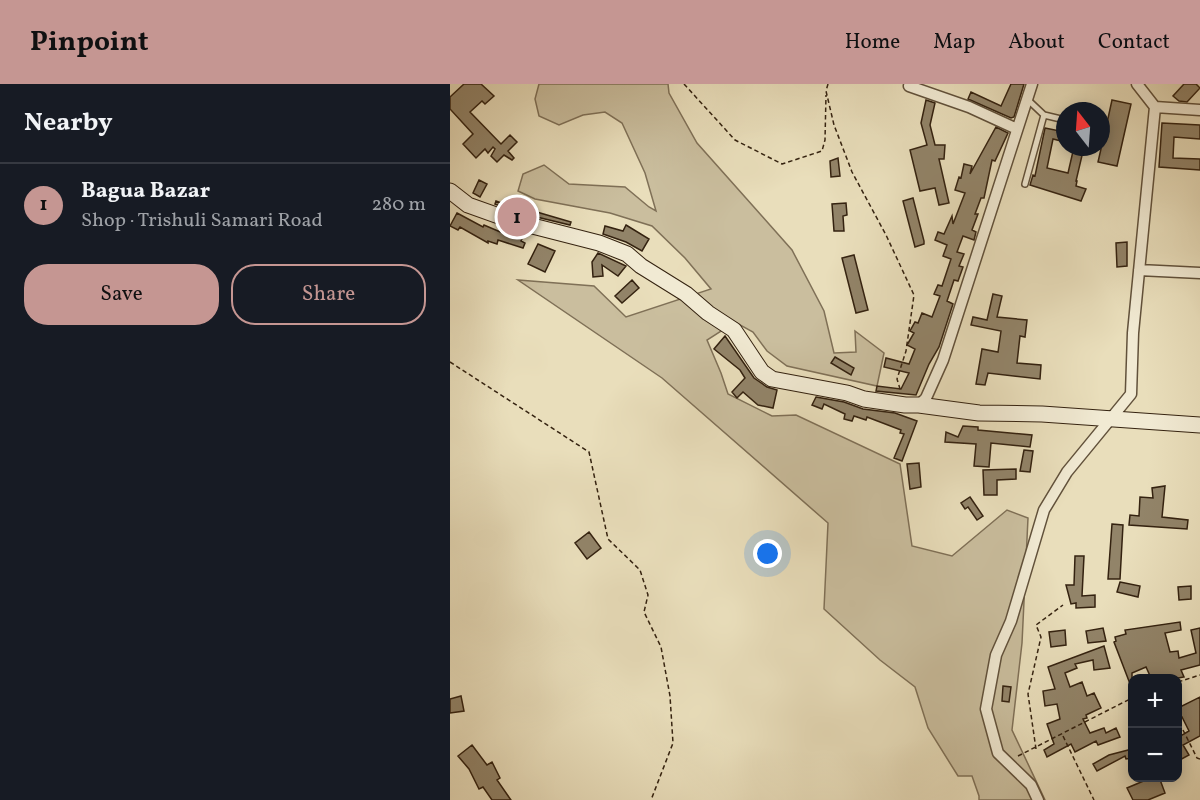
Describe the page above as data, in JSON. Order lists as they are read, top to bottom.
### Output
{
  "north": "top",
  "page": {
    "header": "Pinpoint",
    "nav": [
      "Home",
      "Map",
      "About",
      "Contact"
    ],
    "heading": "Nearby",
    "list": [
      {
        "mark": "1",
        "name": "Bagua Bazar",
        "note": "Shop · Trishuli Samari Road",
        "value": "280 m"
      }
    ],
    "pins": "1",
    "buttons": ["Save", "Share"],
    "map_buttons": ["+", "−"]
  }
}
